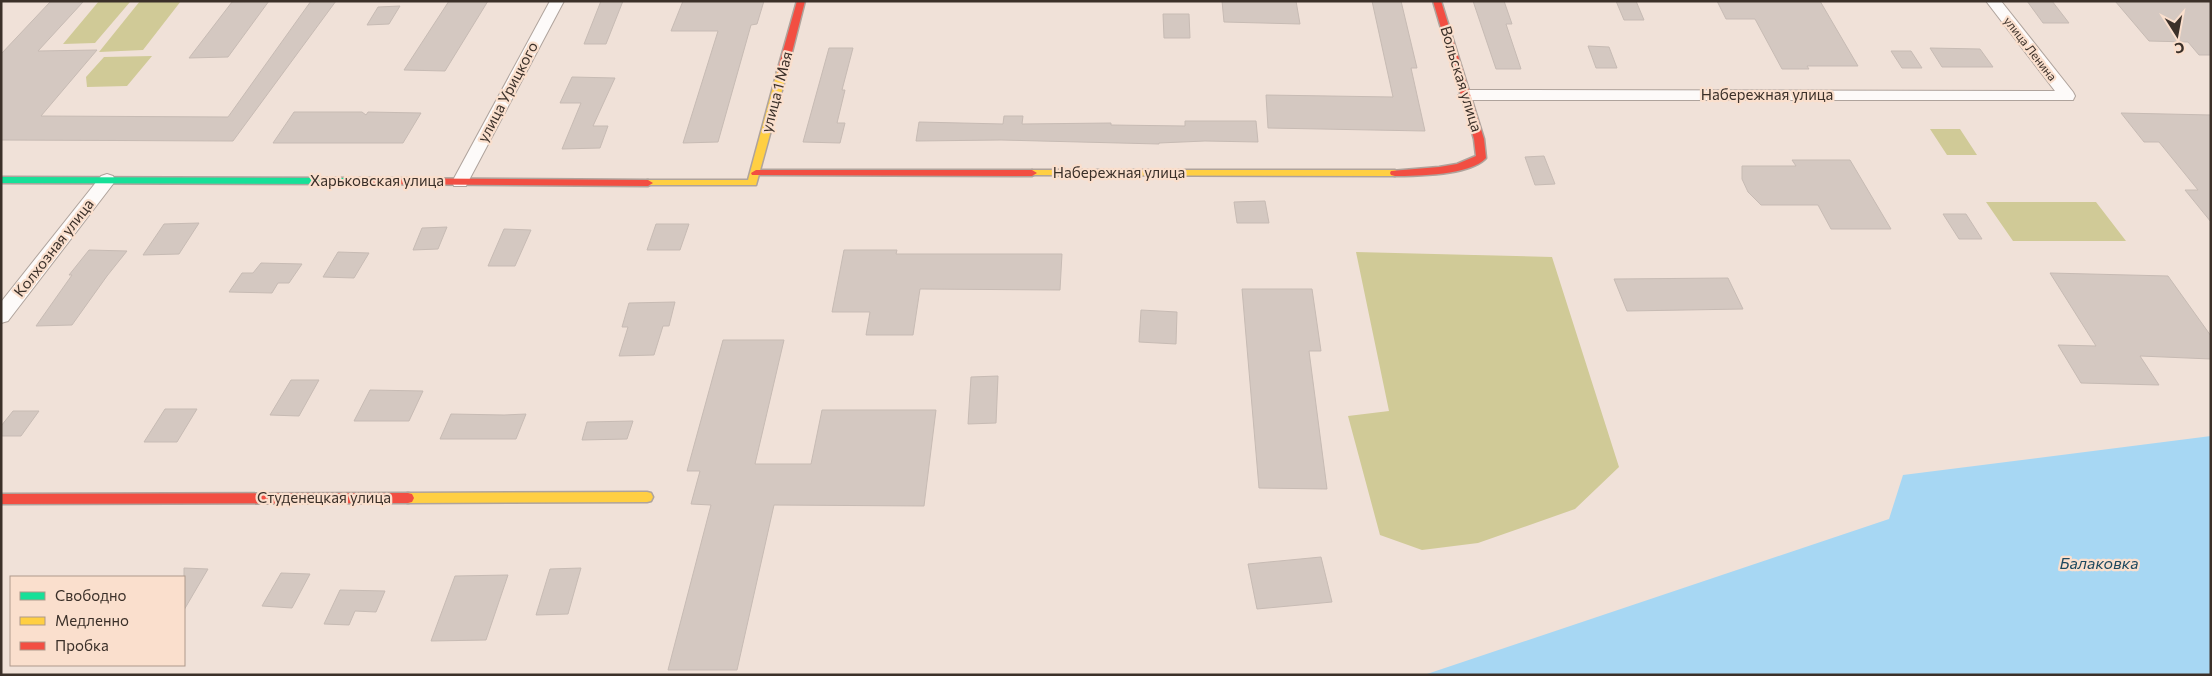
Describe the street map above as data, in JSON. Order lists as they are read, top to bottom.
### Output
{
  "streets": {
    "street": [
      "улица Ленина",
      "Вольская улица",
      "улица Урицкого",
      "улица 1 Мая",
      "Набережная улица",
      "Харьковская улица",
      "Колхозная улица",
      "Студенецкая улица"
    ]
  },
  "crossings": [
    ["улица Ленина", "Набережная улица"],
    ["Вольская улица", "Набережная улица"],
    ["улица Урицкого", "Харьковская улица"],
    ["улица 1 Мая", "Набережная улица"],
    ["улица 1 Мая", "Харьковская улица"],
    ["Набережная улица", "Харьковская улица"],
    ["Харьковская улица", "Колхозная улица"]
  ],
  "water": ["Балаковка"],
  "legend": ["Свободно", "Медленно", "Пробка"],
  "north": "bottom"
}
